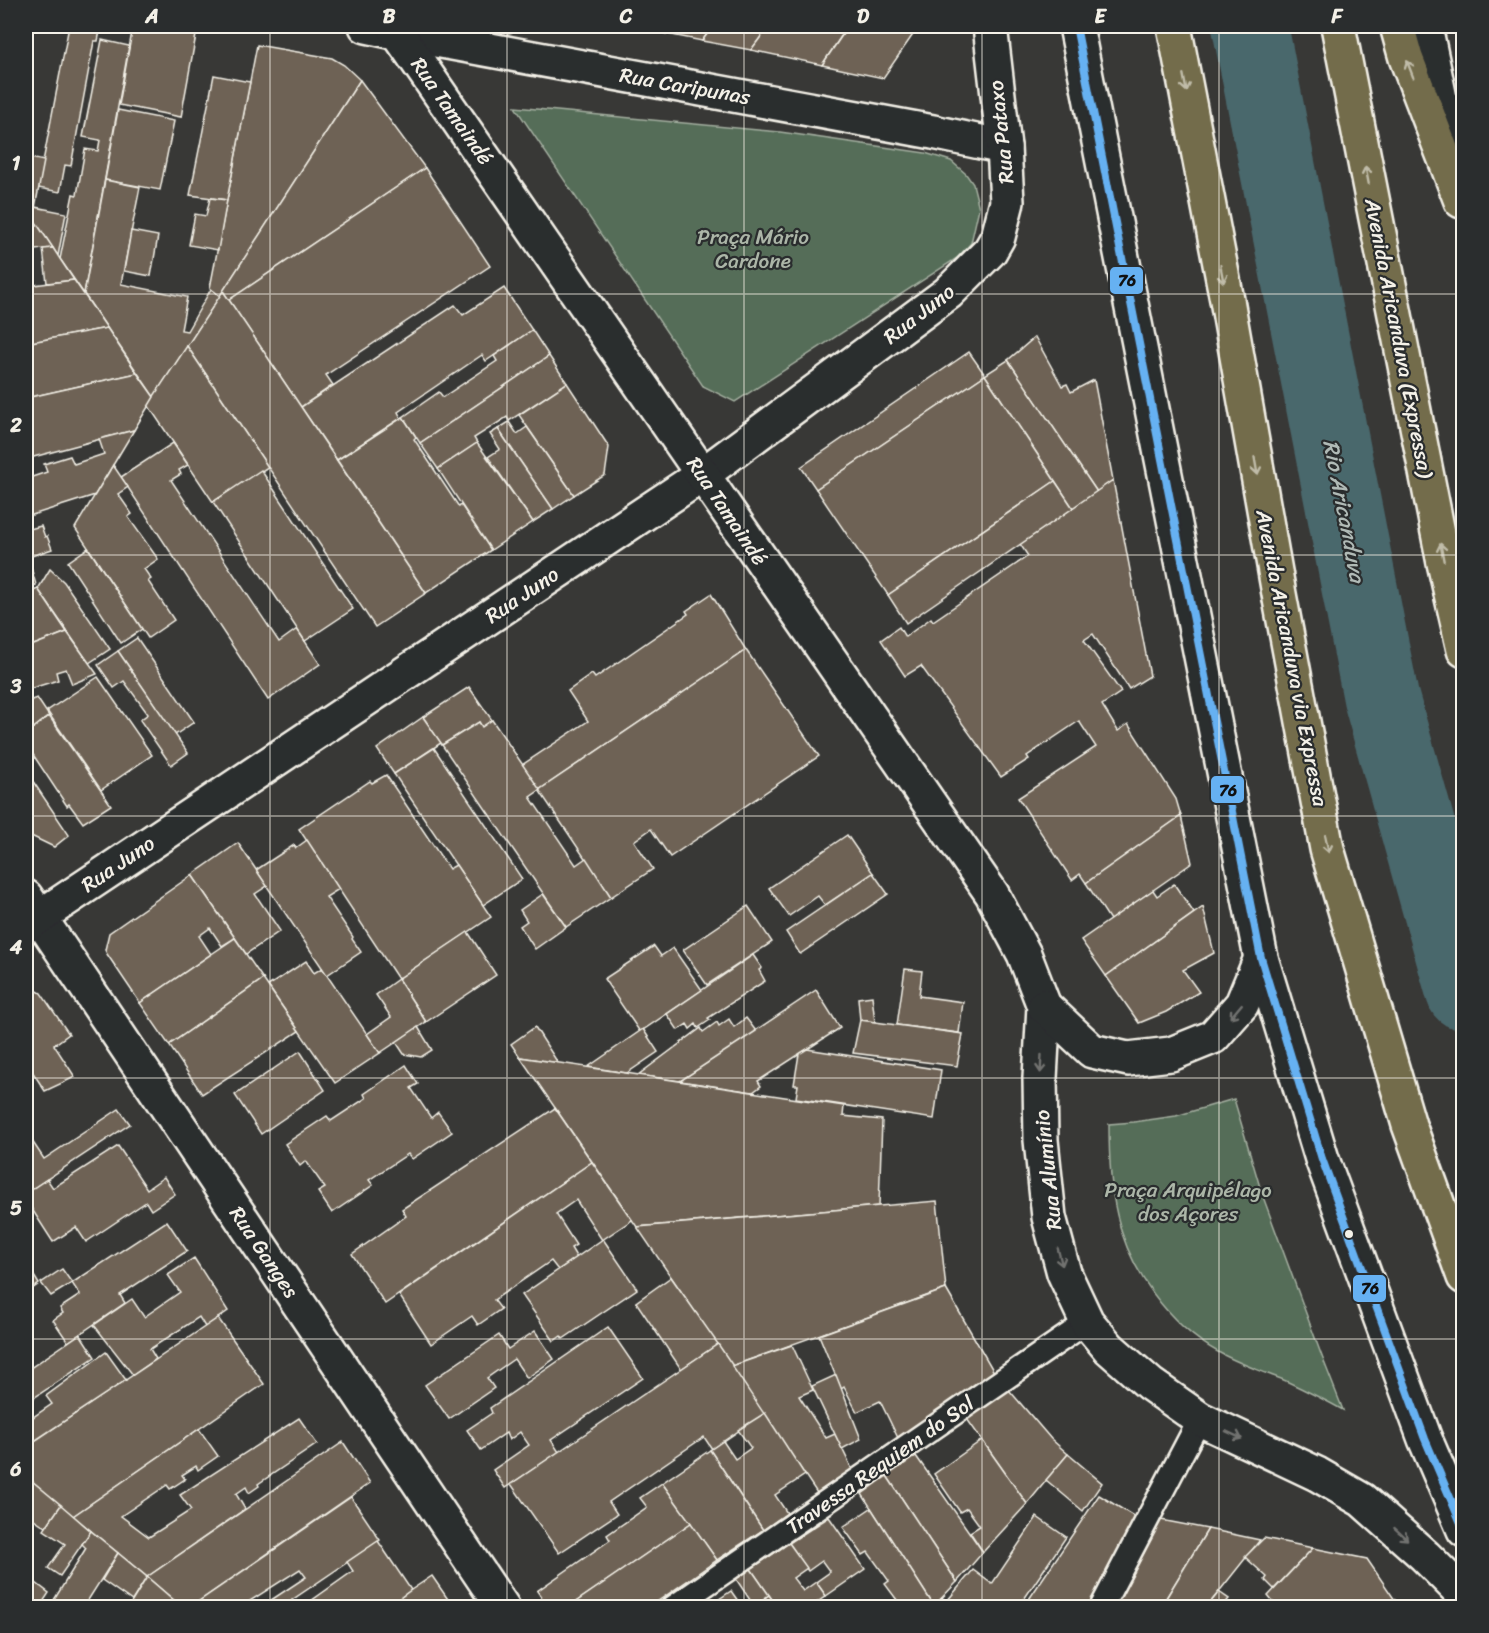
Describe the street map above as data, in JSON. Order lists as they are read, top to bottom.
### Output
{
  "streets": {
    "highway": ["Avenida Aricanduva (Expressa)", "Avenida Aricanduva via Expressa"],
    "street": [
      "Rua Caripunas",
      "Rua Tamaindé",
      "Rua Pataxo",
      "Rua Juno",
      "Rua Alumínio",
      "Rua Ganges"
    ],
    "lane": ["Travessa Requiem do Sol"]
  },
  "crossings": [
    ["Rua Caripunas", "Rua Tamaindé"],
    ["Rua Caripunas", "Rua Pataxo"],
    ["Rua Tamaindé", "Rua Juno"],
    ["Rua Tamaindé", "Rua Alumínio"],
    ["Rua Pataxo", "Rua Juno"],
    ["Rua Juno", "Rua Ganges"],
    ["Rua Alumínio", "Travessa Requiem do Sol"]
  ],
  "one_way": ["Avenida Aricanduva via Expressa"],
  "water": ["Rio Aricanduva"],
  "parks": ["Praça Mário Cardone", "Praça Arquipélago dos Açores"],
  "lines": ["transit line 76"],
  "grid": {
    "columns": [
      "A",
      "B",
      "C",
      "D",
      "E",
      "F"
    ],
    "rows": [
      "1",
      "2",
      "3",
      "4",
      "5",
      "6"
    ]
  }
}
